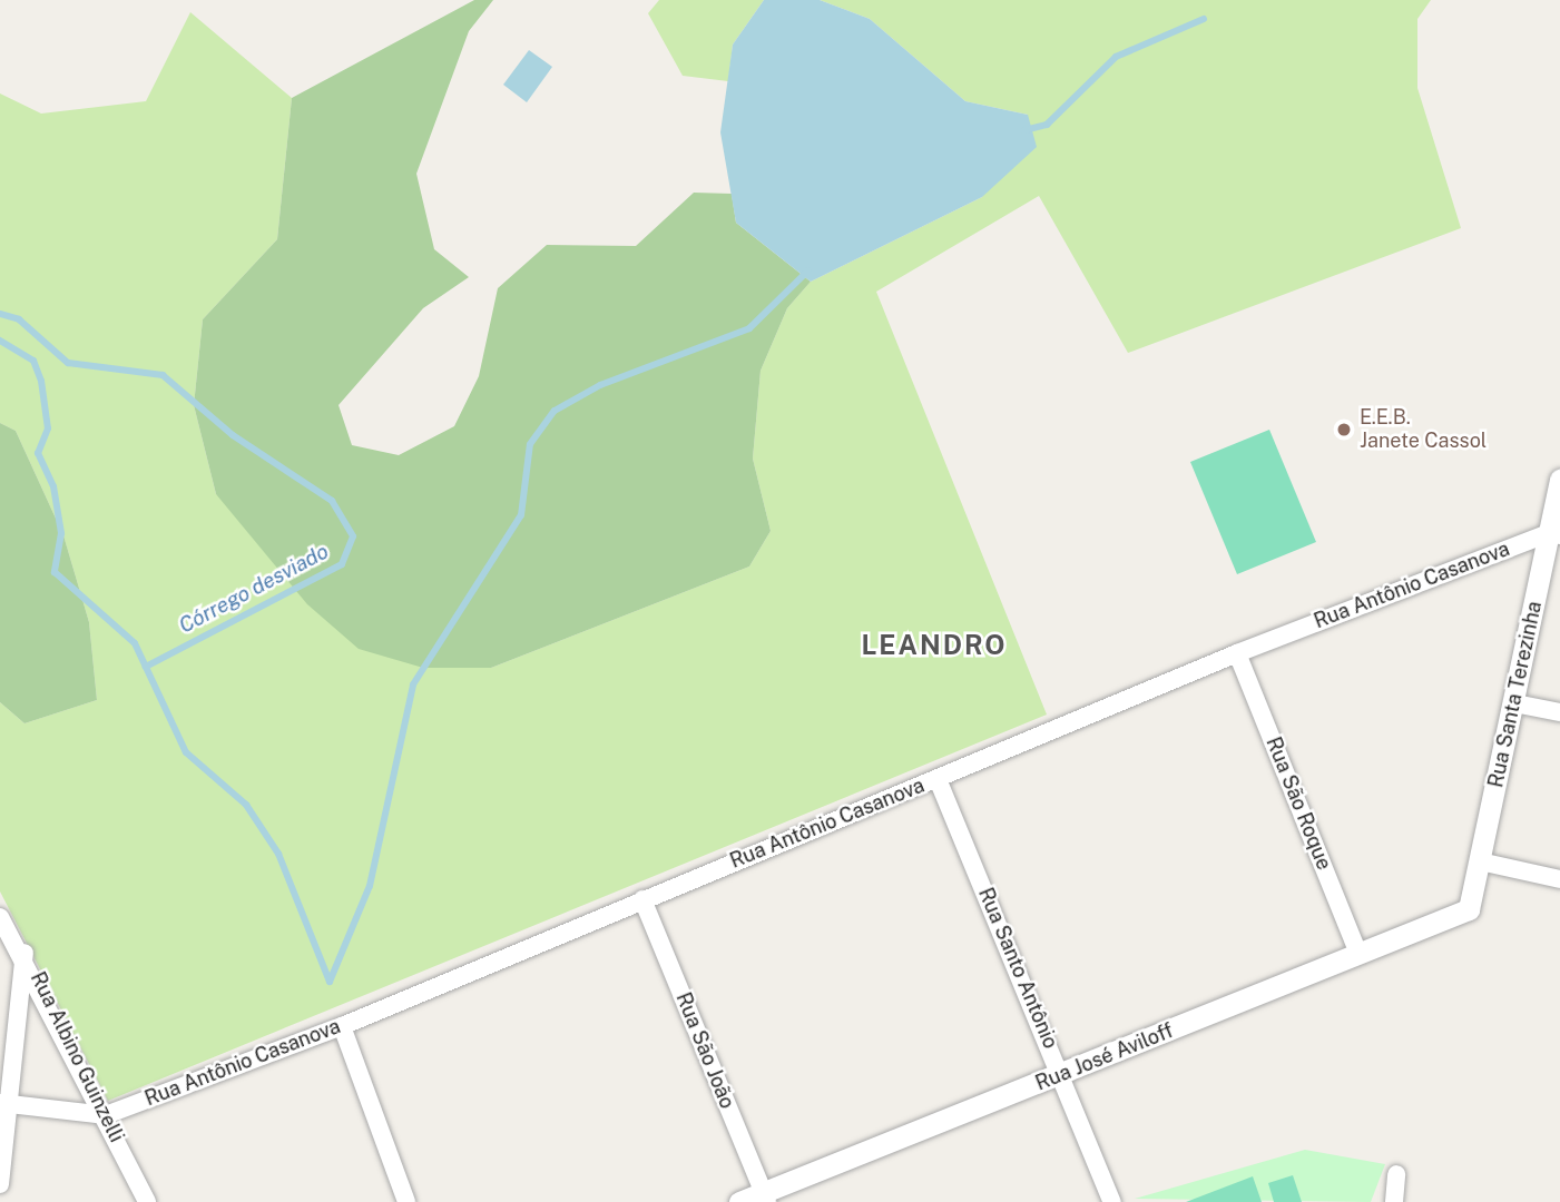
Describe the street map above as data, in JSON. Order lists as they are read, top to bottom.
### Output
{
  "streets": {
    "street": [
      "Rua Antônio Casanova",
      "Rua Santa Terezinha",
      "Rua São Roque",
      "Rua Santo Antônio",
      "Rua São João",
      "Rua Albino Guinzelli",
      "Rua José Aviloff"
    ]
  },
  "crossings": [
    ["Rua Antônio Casanova", "Rua Santa Terezinha"],
    ["Rua Antônio Casanova", "Rua São Roque"],
    ["Rua Antônio Casanova", "Rua Santo Antônio"],
    ["Rua Antônio Casanova", "Rua São João"],
    ["Rua Antônio Casanova", "Rua Albino Guinzelli"],
    ["Rua Santa Terezinha", "Rua José Aviloff"],
    ["Rua São Roque", "Rua José Aviloff"],
    ["Rua Santo Antônio", "Rua José Aviloff"],
    ["Rua São João", "Rua José Aviloff"]
  ],
  "districts": ["LEANDRO"],
  "water": ["Córrego desviado"],
  "places": ["E.E.B. Janete Cassol"]
}
